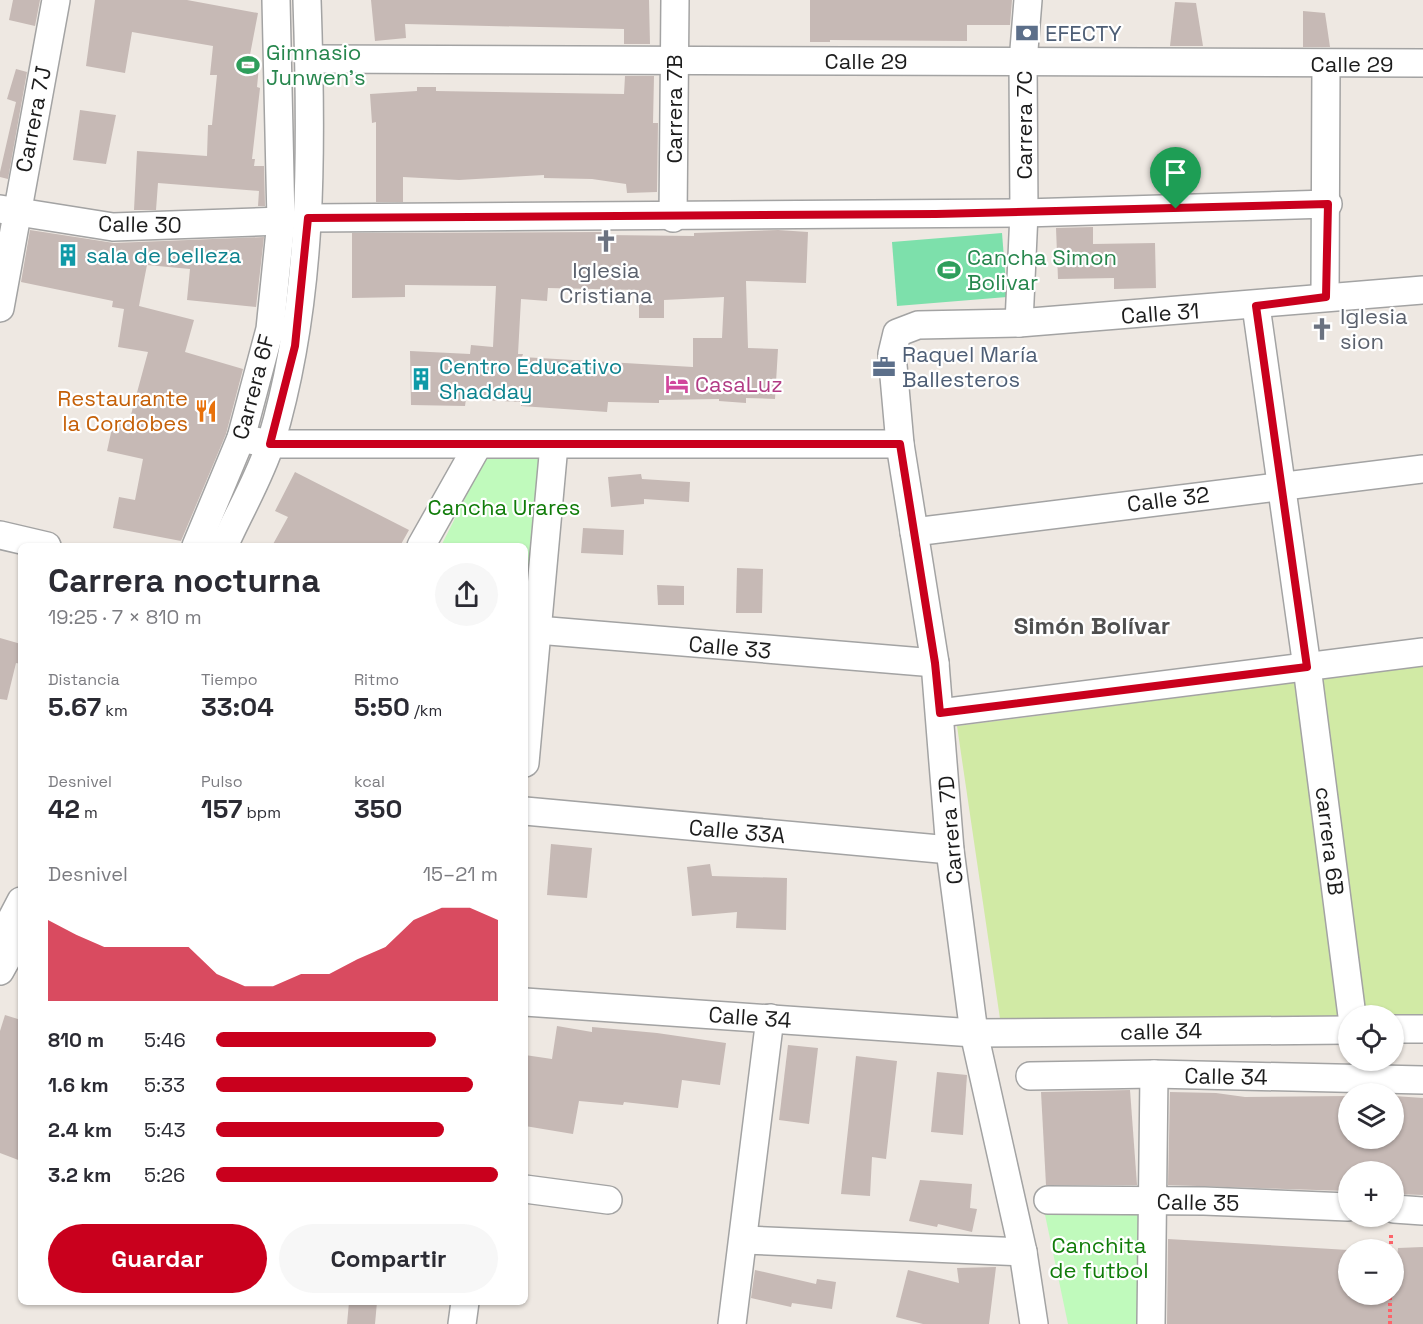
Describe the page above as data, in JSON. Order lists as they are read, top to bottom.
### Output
{
  "streets": {
    "street": [
      "Calle 29",
      "Carrera 7B",
      "Carrera 7J",
      "Carrera 7C",
      "Calle 30",
      "Calle 31",
      "Carrera 6F",
      "Calle 32",
      "Calle 33",
      "Carrera 7D",
      "Calle 33A",
      "carrera 6B",
      "Calle 34",
      "calle 34",
      "Calle 35"
    ]
  },
  "crossings": [
    ["Calle 29", "Carrera 7B"],
    ["Calle 29", "Carrera 7C"],
    ["Carrera 7J", "Calle 30"],
    ["Carrera 7C", "Calle 31"],
    ["Calle 30", "Carrera 6F"],
    ["Calle 31", "Carrera 7D"],
    ["Calle 32", "Carrera 7D"],
    ["Calle 33", "Carrera 7D"],
    ["Carrera 7D", "Calle 33A"],
    ["Carrera 7D", "Calle 34"],
    ["Carrera 7D", "calle 34"],
    ["Calle 34", "calle 34"]
  ],
  "districts": ["Simón Bolívar"],
  "parks": ["Cancha Urares", "Canchita de futbol"],
  "places": {
    "bank": ["EFECTY"],
    "sports": ["Gimnasio Junwen's", "Cancha Simon Bolivar"],
    "church": ["Iglesia Cristiana", "Iglesia sion"],
    "building": ["sala de belleza", "Centro Educativo Shadday"],
    "office": ["Raquel María Ballesteros"],
    "hotel": ["CasaLuz"],
    "restaurant": ["Restaurante la Cordobes"]
  },
  "page": {
    "heading": ["Carrera nocturna", "19:25 · 7 × 810 m"],
    "stats": [
      ["Distancia", "5.67 km"],
      ["Tiempo", "33:04"],
      ["Ritmo", "5:50 /km"],
      ["Desnivel", "42 m"],
      ["Pulso", "157 bpm"],
      ["kcal", "350"]
    ],
    "chart": ["Desnivel", "15–21 m"],
    "map_buttons": ["+", "−"],
    "list": [
      {
        "name": "810 m",
        "note": "5:46"
      },
      {
        "name": "1.6 km",
        "note": "5:33"
      },
      {
        "name": "2.4 km",
        "note": "5:43"
      },
      {
        "name": "3.2 km",
        "note": "5:26"
      }
    ],
    "buttons": ["Guardar", "Compartir"]
  }
}
